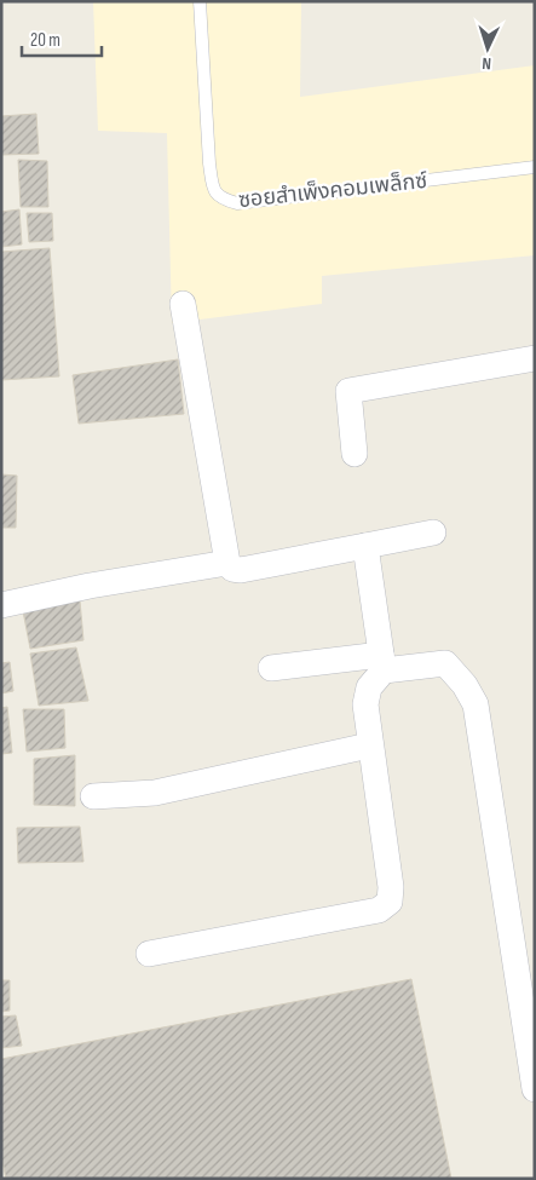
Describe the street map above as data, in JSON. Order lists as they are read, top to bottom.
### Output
{
  "streets": {
    "lane": ["ซอยสำเพ็งคอมเพล็กซ์"]
  },
  "scale_bar": "20 m",
  "north": "bottom"
}
